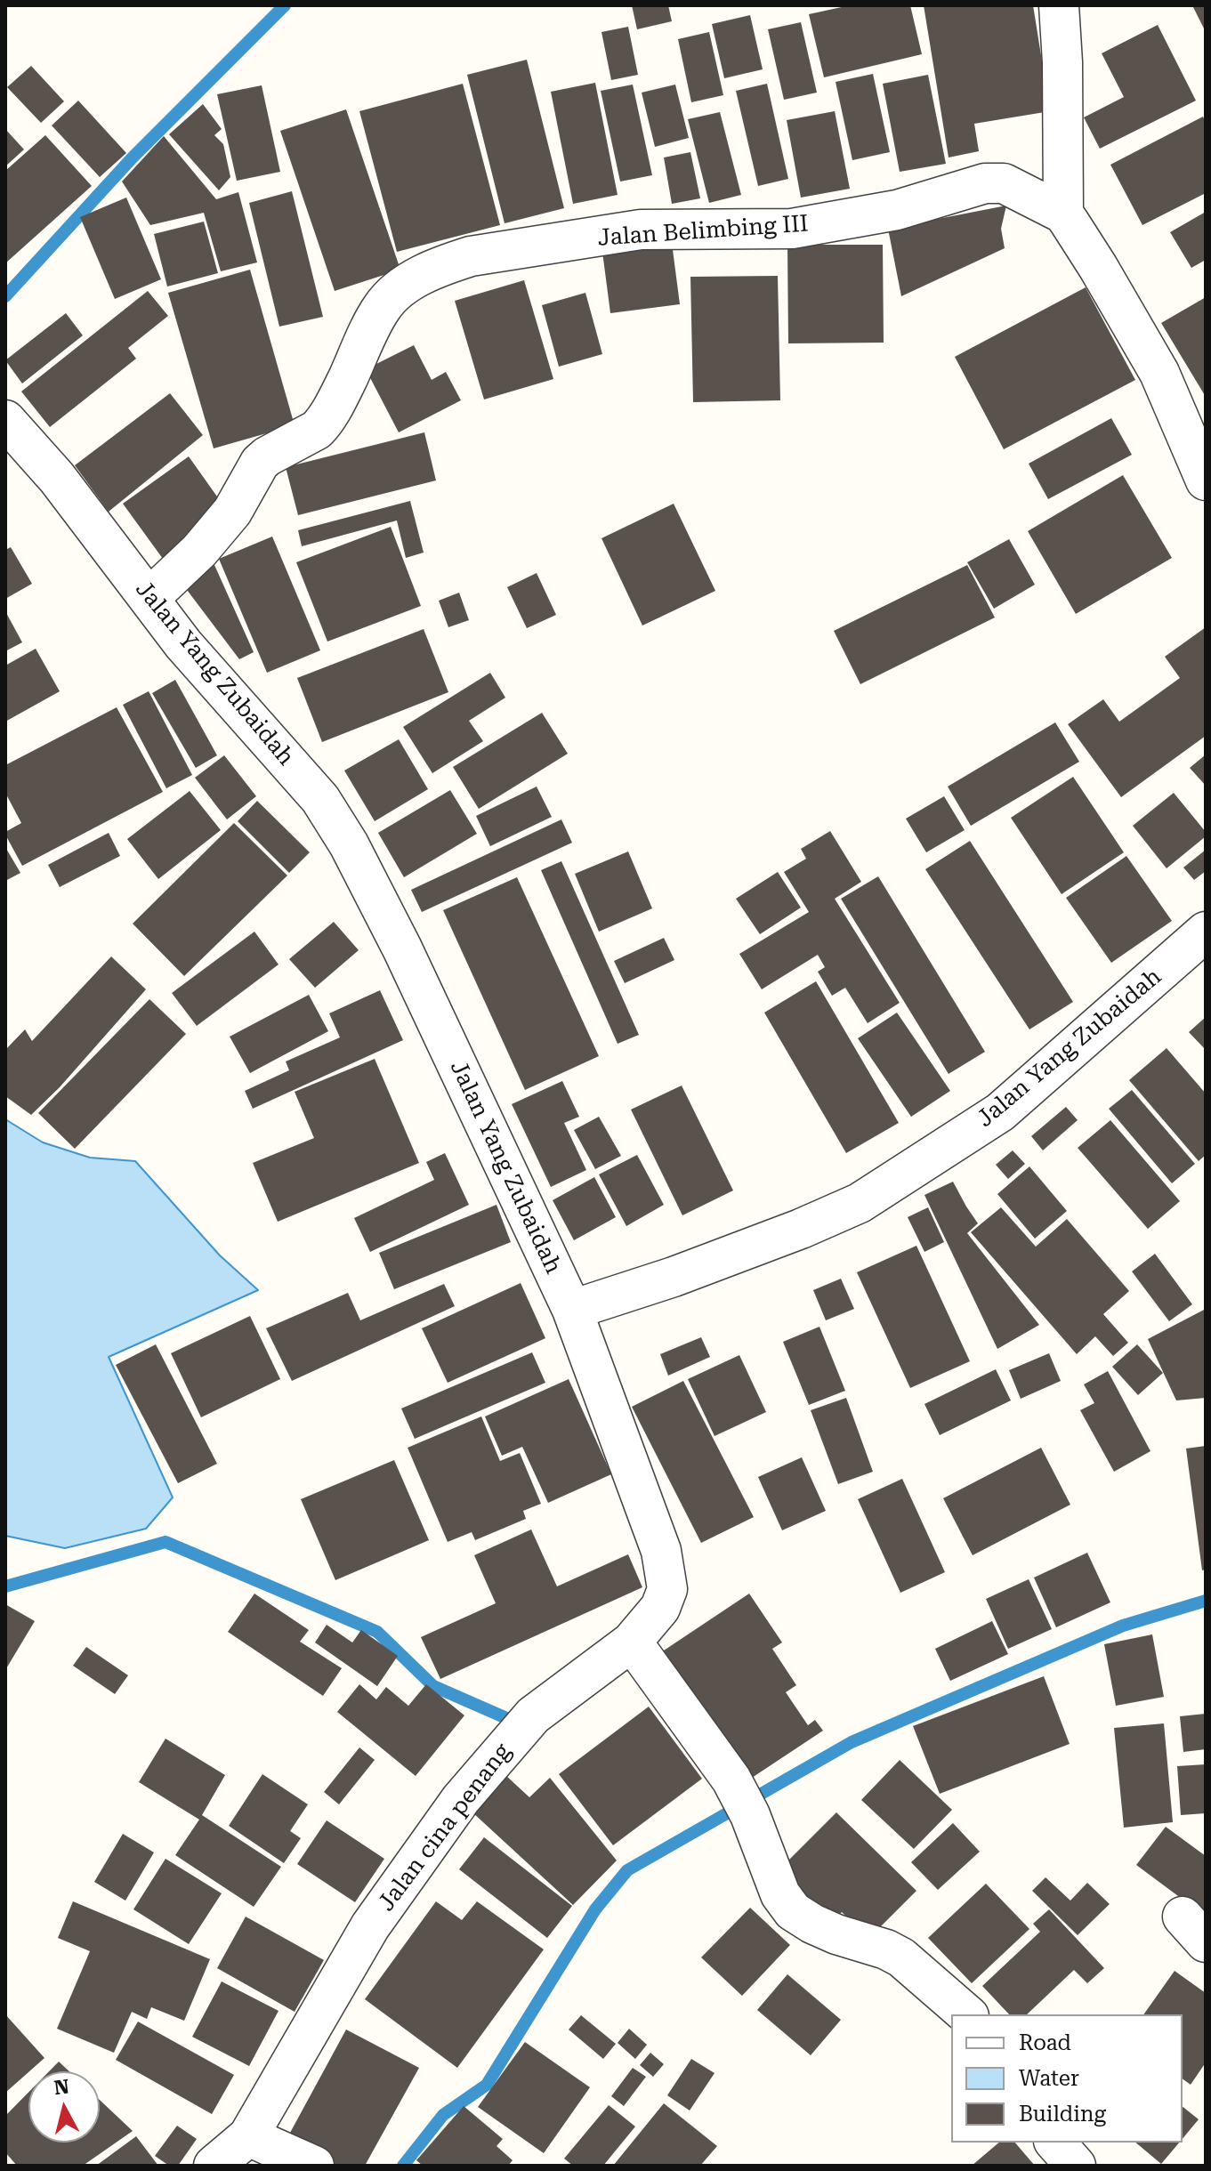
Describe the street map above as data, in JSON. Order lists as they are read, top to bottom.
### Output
{
  "streets": {
    "street": ["Jalan Belimbing III", "Jalan Yang Zubaidah", "Jalan cina penang"]
  },
  "crossings": [
    ["Jalan Belimbing III", "Jalan Yang Zubaidah"],
    ["Jalan Yang Zubaidah", "Jalan cina penang"]
  ],
  "legend": ["Road", "Water", "Building"],
  "north": "top"
}
